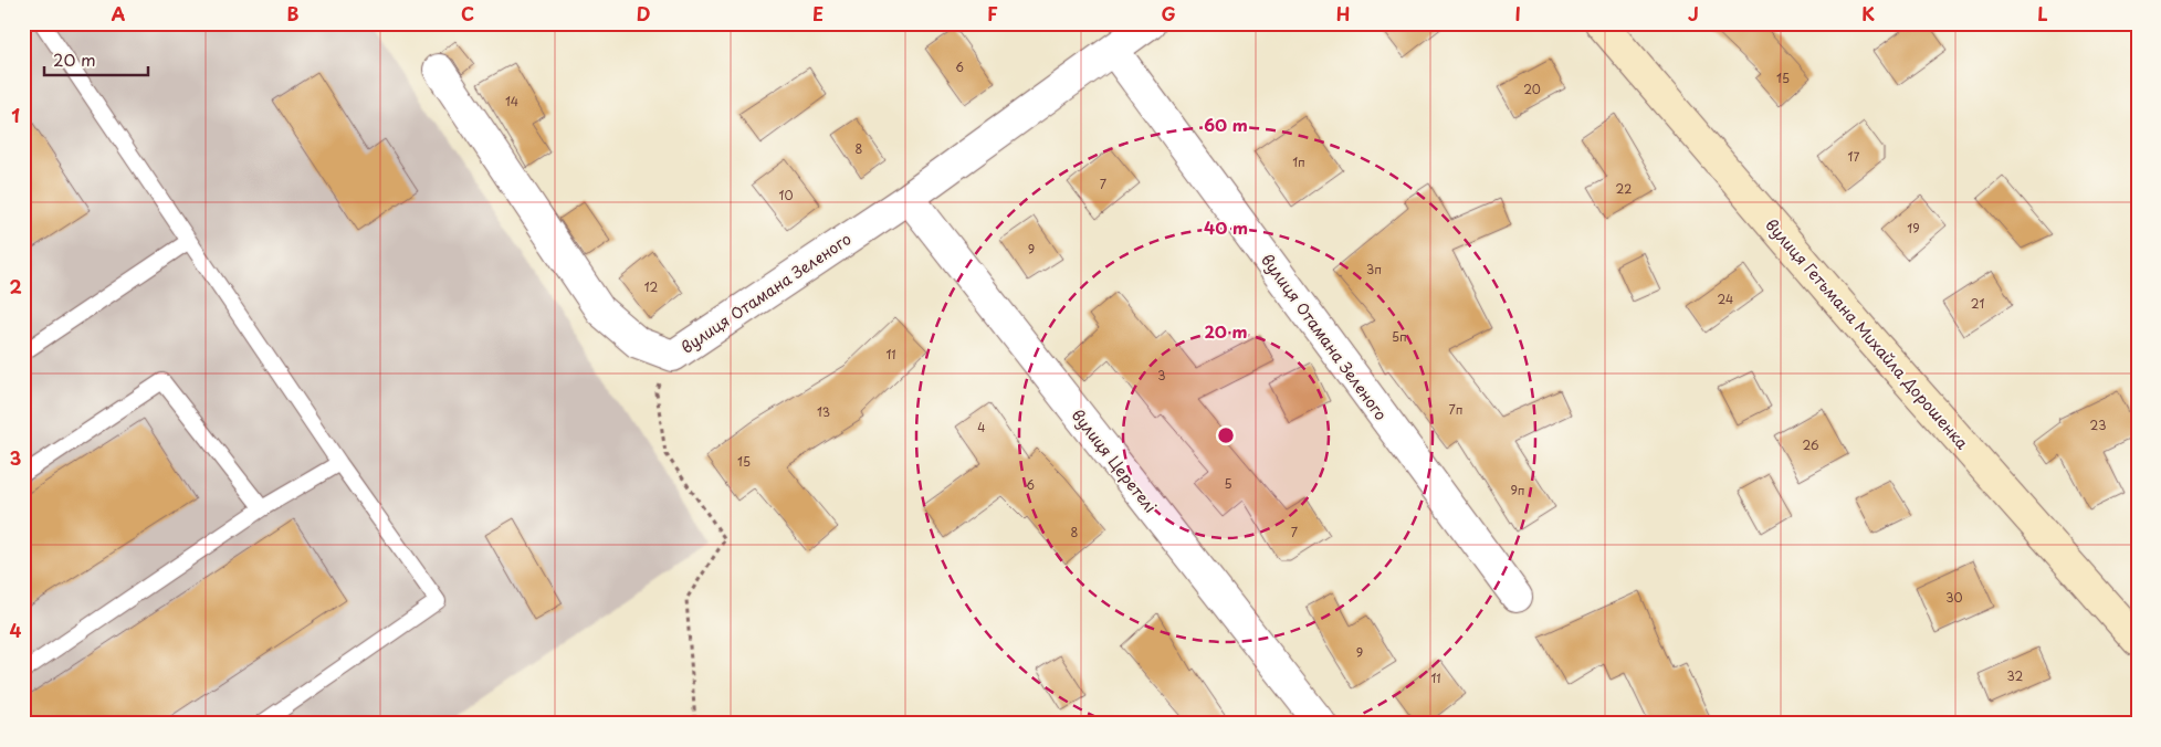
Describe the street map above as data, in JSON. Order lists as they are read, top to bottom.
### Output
{
  "streets": {
    "street": ["вулиця Отамана Зеленого", "вулиця Гетьмана Михайла Дорошенка", "вулиця Церетелі"]
  },
  "crossings": [
    ["вулиця Отамана Зеленого", "вулиця Церетелі"]
  ],
  "house_numbers": [
    "6",
    "15",
    "20",
    "14",
    "8",
    "17",
    "1п",
    "7",
    "22",
    "10",
    "19",
    "9",
    "3п",
    "12",
    "24",
    "21",
    "5п",
    "11",
    "3",
    "7п",
    "13",
    "23",
    "4",
    "26",
    "15",
    "5",
    "6",
    "9п",
    "8",
    "7",
    "30",
    "9",
    "32",
    "11"
  ],
  "scale_bar": "20 m",
  "grid": {
    "columns": [
      "A",
      "B",
      "C",
      "D",
      "E",
      "F",
      "G",
      "H",
      "I",
      "J",
      "K",
      "L"
    ],
    "rows": [
      "1",
      "2",
      "3",
      "4"
    ]
  },
  "rings": ["60 m", "40 m", "20 m"]
}
